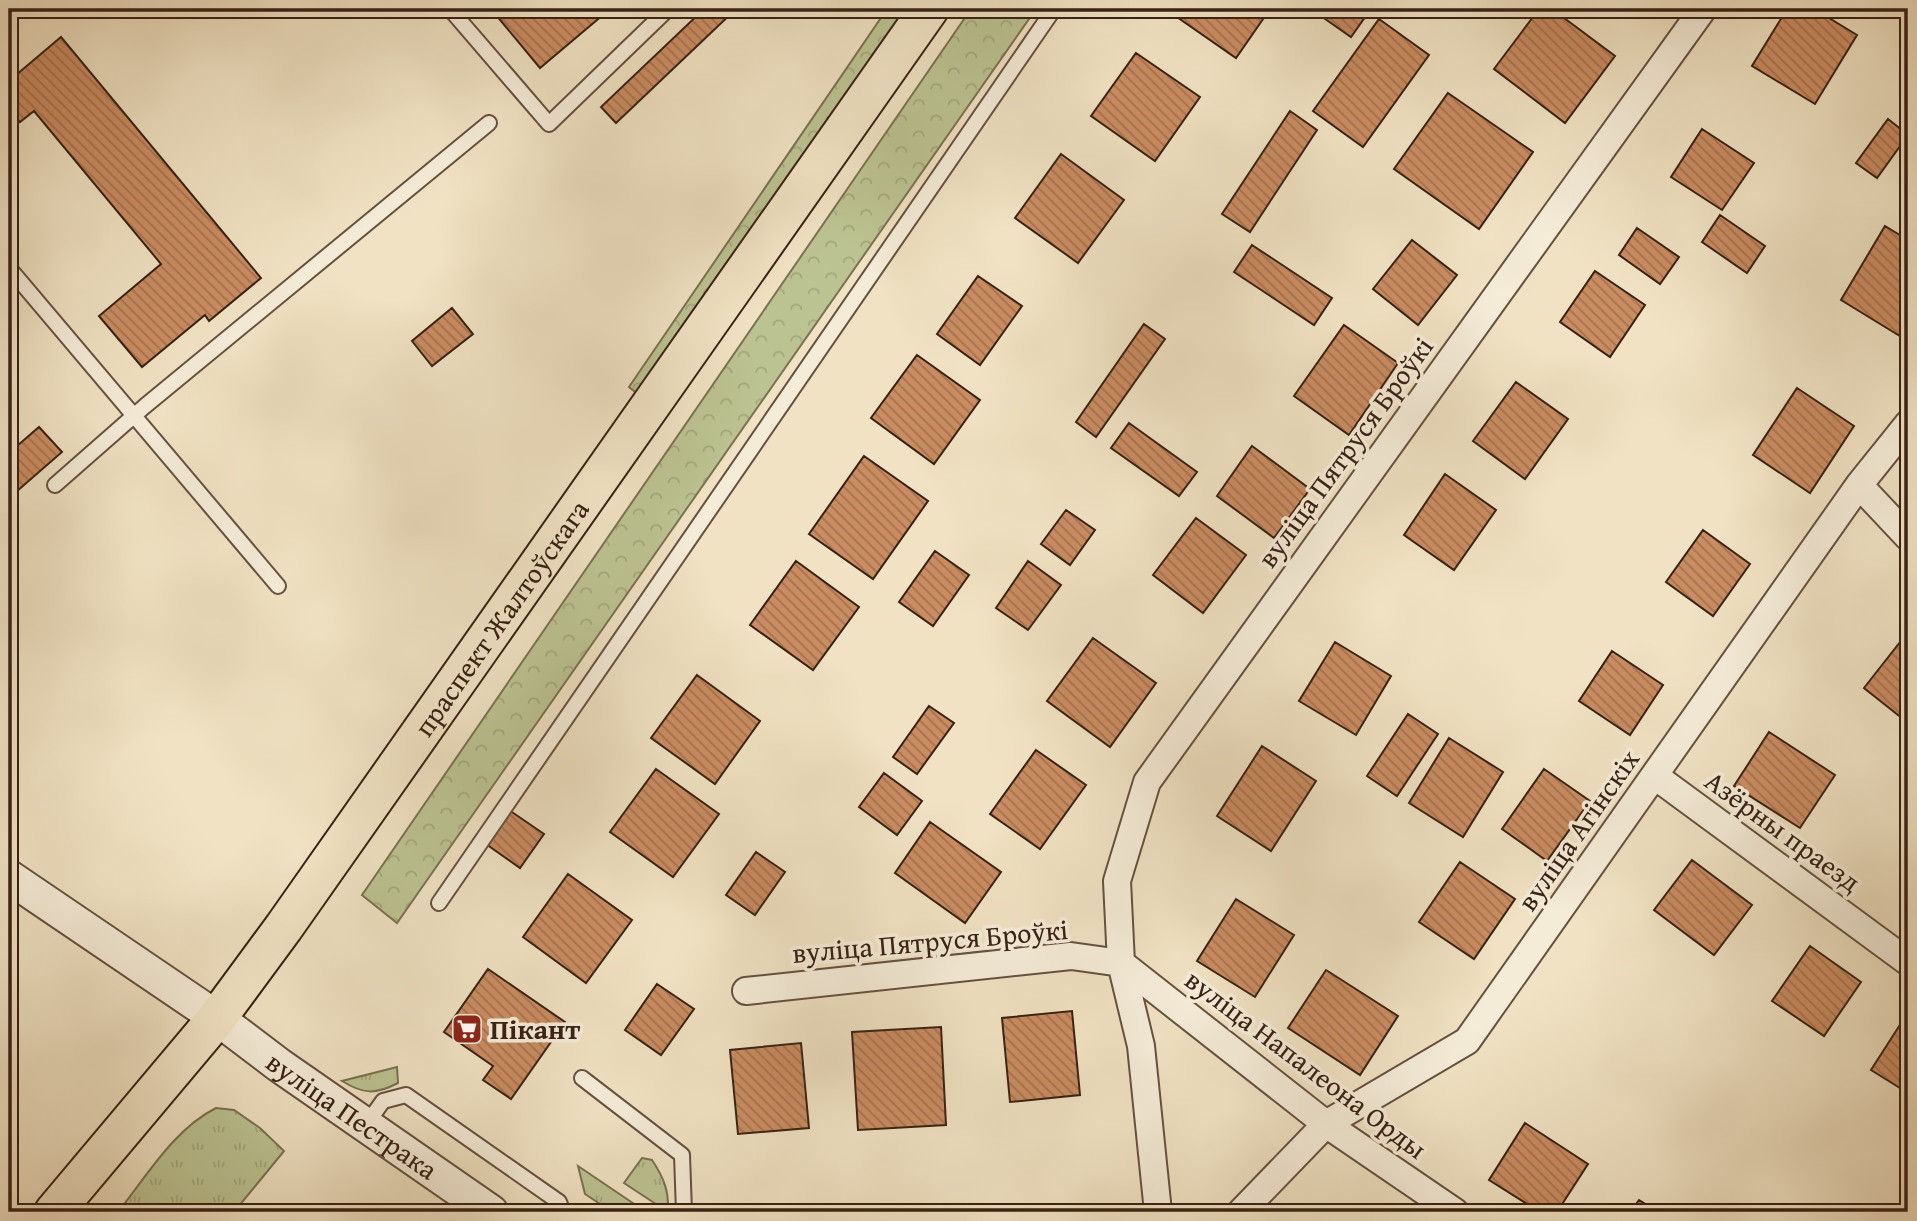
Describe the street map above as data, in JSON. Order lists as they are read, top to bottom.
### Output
{
  "streets": {
    "main road": ["праспект Жалтоўскага"],
    "street": [
      "вуліца Пятруся Броўкі",
      "вуліца Агінскіх",
      "Азёрны праезд",
      "вуліца Напалеона Орды",
      "вуліца Пестрака"
    ]
  },
  "crossings": [
    ["вуліца Пятруся Броўкі", "вуліца Напалеона Орды"],
    ["праспект Жалтоўскага", "вуліца Пестрака"],
    ["вуліца Агінскіх", "Азёрны праезд"],
    ["вуліца Агінскіх", "вуліца Напалеона Орды"]
  ],
  "places": {
    "supermarket": ["Пікант"]
  }
}
